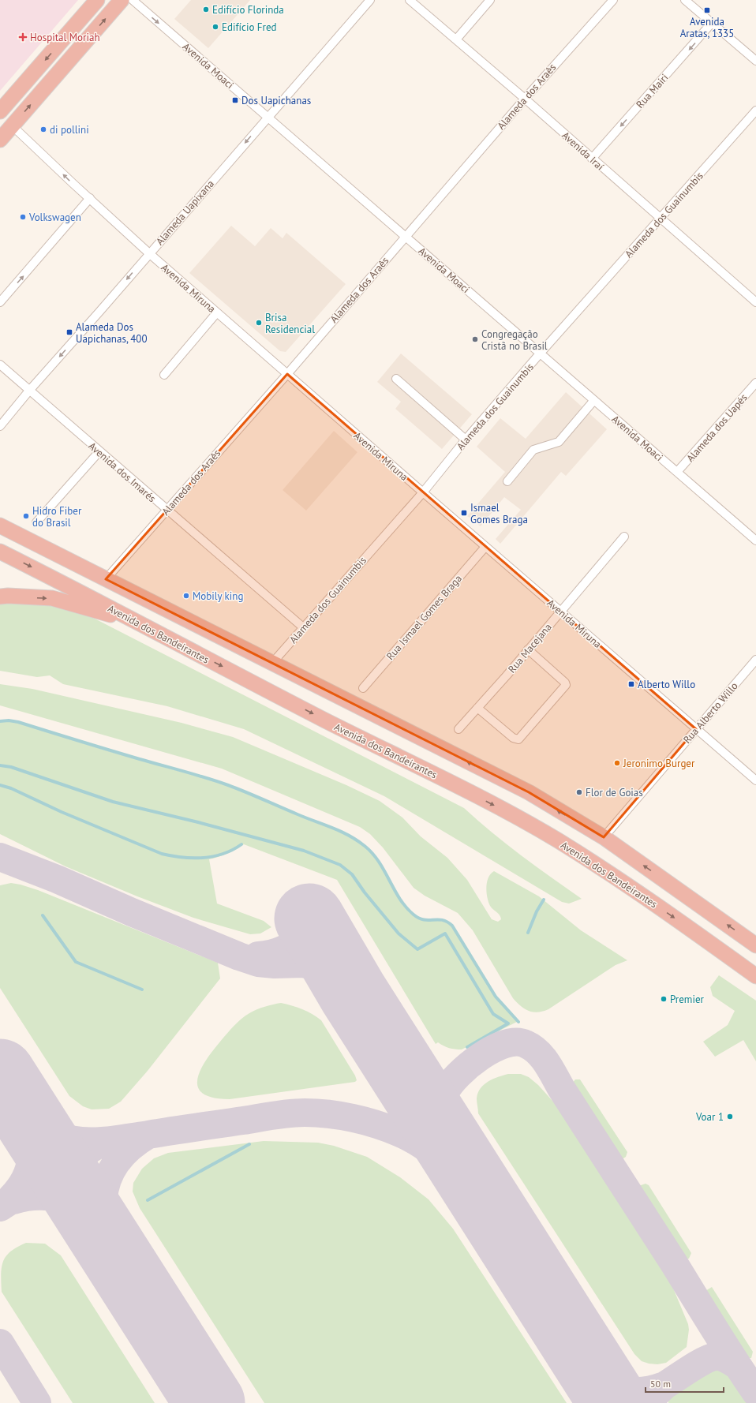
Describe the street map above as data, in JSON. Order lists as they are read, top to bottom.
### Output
{
  "streets": {
    "highway": ["Avenida dos Bandeirantes"],
    "street": [
      "Avenida Moaci",
      "Rua Mairi",
      "Alameda dos Araês",
      "Avenida Iraí",
      "Alameda Uapixana",
      "Alameda dos Guainumbis",
      "Avenida Miruna",
      "Alameda dos Uapés",
      "Avenida dos Imarés",
      "Rua Ismael Gomes Braga",
      "Rua Macejana",
      "Rua Alberto Willo"
    ]
  },
  "crossings": [
    ["Avenida Moaci", "Alameda dos Araês"],
    ["Avenida Moaci", "Alameda Uapixana"],
    ["Avenida Moaci", "Alameda dos Guainumbis"],
    ["Avenida Moaci", "Alameda dos Uapés"],
    ["Rua Mairi", "Avenida Iraí"],
    ["Alameda dos Araês", "Avenida Iraí"],
    ["Alameda dos Araês", "Avenida Miruna"],
    ["Alameda dos Araês", "Avenida dos Imarés"],
    ["Avenida Iraí", "Alameda dos Guainumbis"],
    ["Alameda Uapixana", "Avenida Miruna"],
    ["Alameda Uapixana", "Avenida dos Imarés"],
    ["Alameda dos Guainumbis", "Avenida Miruna"],
    ["Alameda dos Guainumbis", "Avenida dos Imarés"],
    ["Avenida Miruna", "Rua Ismael Gomes Braga"],
    ["Avenida Miruna", "Rua Macejana"],
    ["Avenida Miruna", "Rua Alberto Willo"]
  ],
  "one_way": ["Rua Mairi", "Alameda Uapixana"],
  "places": {
    "other": [
      "Edifício Florinda",
      "Edifício Fred",
      "di pollini",
      "Volkswagen",
      "Brisa Residencial",
      "Congregação Cristã no Brasil",
      "Hidro Fiber do Brasil",
      "Mobily king",
      "Jeronimo Burger",
      "Flor de Goias",
      "Premier",
      "Voar 1"
    ],
    "transit": [
      "Avenida Aratas, 1335",
      "Dos Uapichanas",
      "Alameda Dos Uapichanas, 400",
      "Ismael Gomes Braga",
      "Alberto Willo"
    ],
    "health": ["Hospital Moriah"]
  },
  "scale_bar": "50 m"
}
